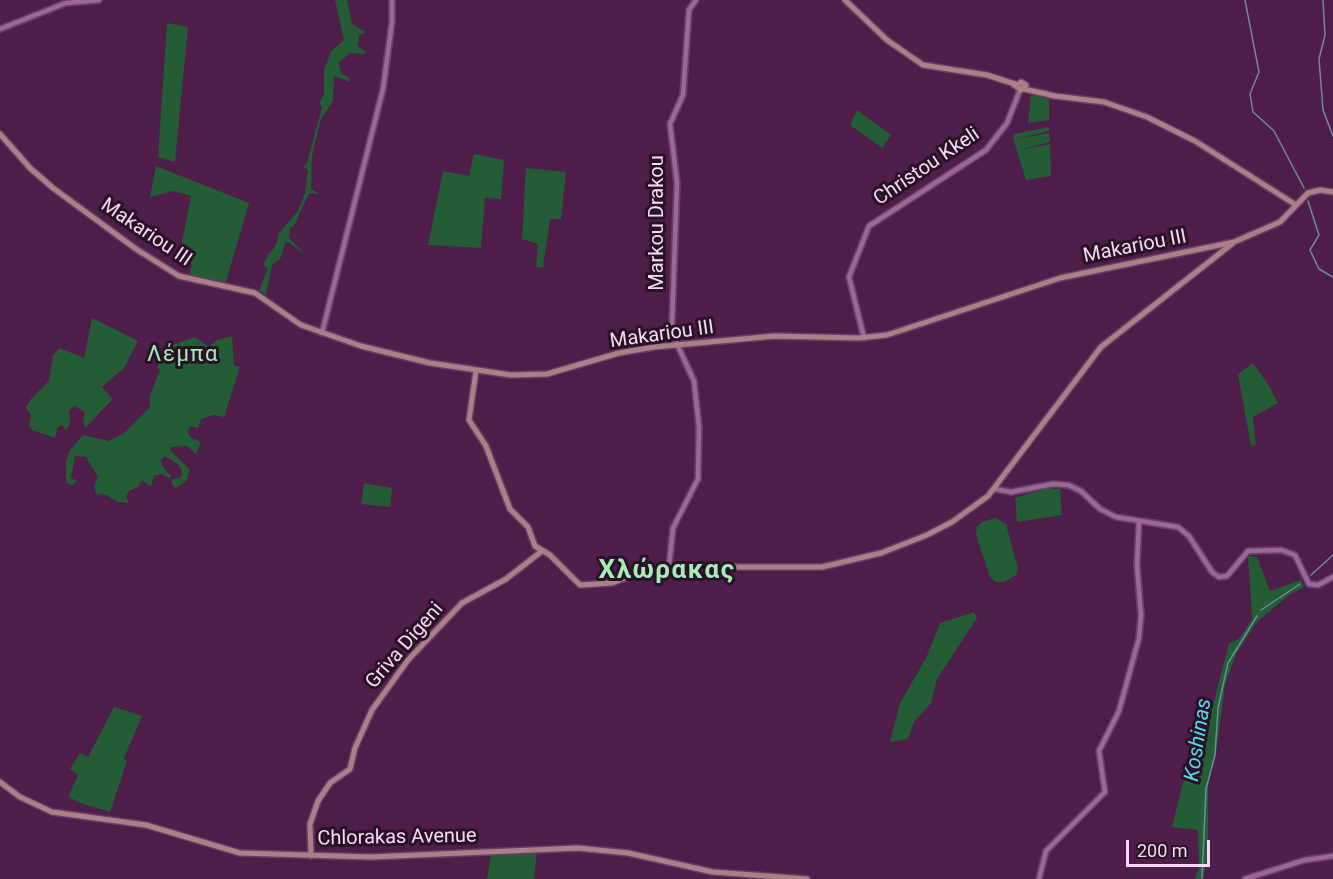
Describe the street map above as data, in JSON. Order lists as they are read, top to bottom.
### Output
{
  "streets": {
    "main road": ["Makariou III", "Griva Digeni", "Chlorakas Avenue"],
    "street": ["Christou Kkeli", "Markou Drakou"]
  },
  "crossings": [
    ["Christou Kkeli", "Makariou III"],
    ["Markou Drakou", "Makariou III"],
    ["Griva Digeni", "Chlorakas Avenue"]
  ],
  "districts": ["Λέμπα", "Χλώρακας"],
  "water": ["Koshinas"],
  "scale_bar": "200 m"
}
